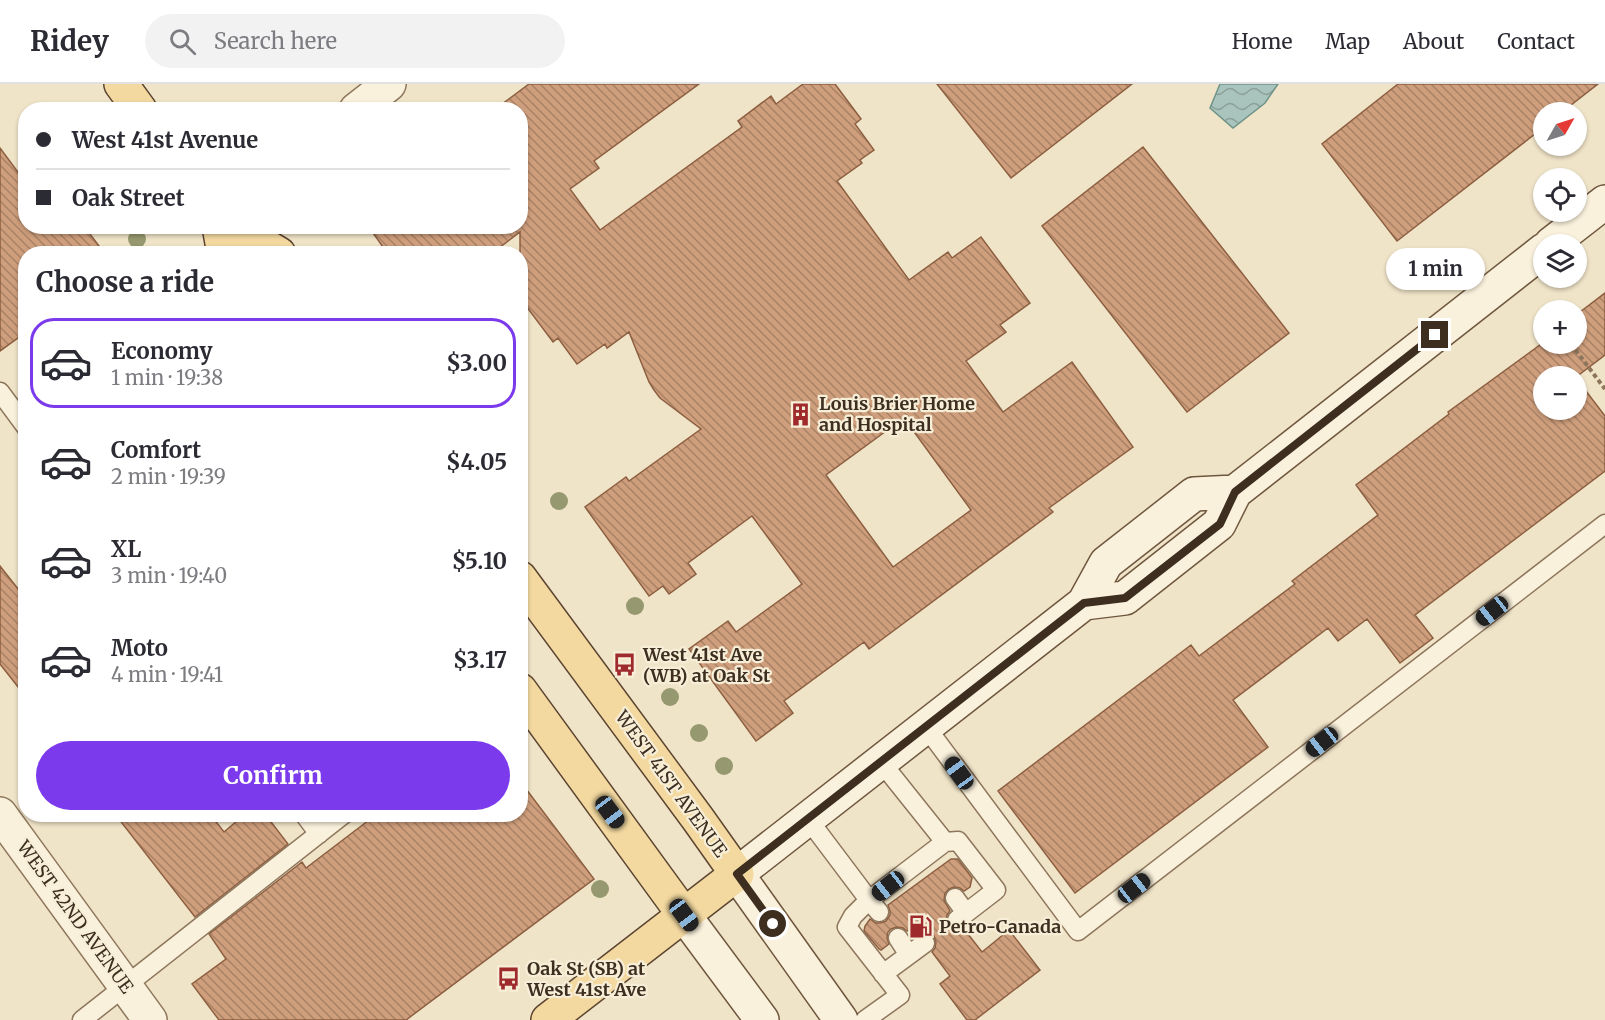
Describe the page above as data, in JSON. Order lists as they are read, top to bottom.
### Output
{
  "streets": {
    "main road": ["WEST 41ST AVENUE", "WEST 42ND AVENUE"]
  },
  "places": {
    "building": ["Louis Brier Home and Hospital"],
    "bus stop": ["West 41st Ave (WB) at Oak St", "Oak St (SB) at West 41st Ave"],
    "fuel station": ["Petro-Canada"]
  },
  "north": "top right",
  "page": {
    "header": "Ridey",
    "search": "Search here",
    "nav": [
      "Home",
      "Map",
      "About",
      "Contact"
    ],
    "map_buttons": ["+", "−"],
    "banner": ["West 41st Avenue", "Oak Street"],
    "heading": "Choose a ride",
    "bubble": "1 min",
    "list": [
      {
        "name": "Economy",
        "note": "1 min · 19:38",
        "value": "$3.00"
      },
      {
        "name": "Comfort",
        "note": "2 min · 19:39",
        "value": "$4.05"
      },
      {
        "name": "XL",
        "note": "3 min · 19:40",
        "value": "$5.10"
      },
      {
        "name": "Moto",
        "note": "4 min · 19:41",
        "value": "$3.17"
      }
    ],
    "buttons": "Confirm"
  }
}
